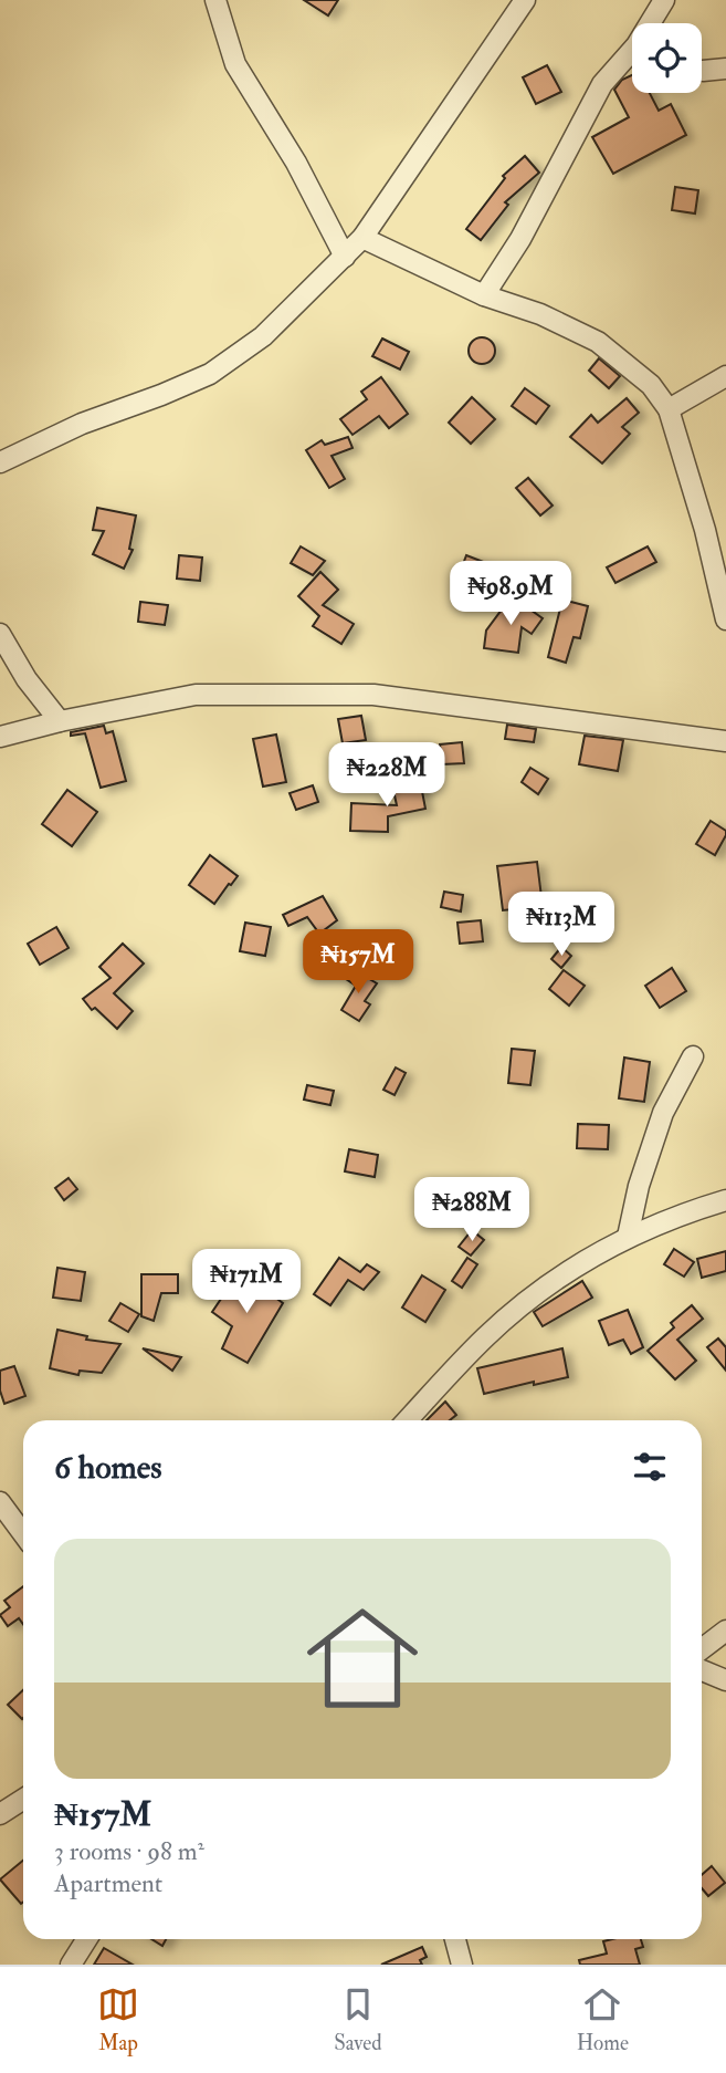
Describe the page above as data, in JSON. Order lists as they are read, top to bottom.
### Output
{
  "page": {
    "price": [
      "₦98.9M",
      "₦228M",
      "₦113M",
      "₦157M",
      "₦288M",
      "₦171M"
    ],
    "heading": "6 homes",
    "list": [
      {
        "name": "₦157M",
        "note": "3 rooms · 98 m² · Apartment"
      }
    ],
    "tabs": ["Map", "Saved", "Home"]
  }
}
